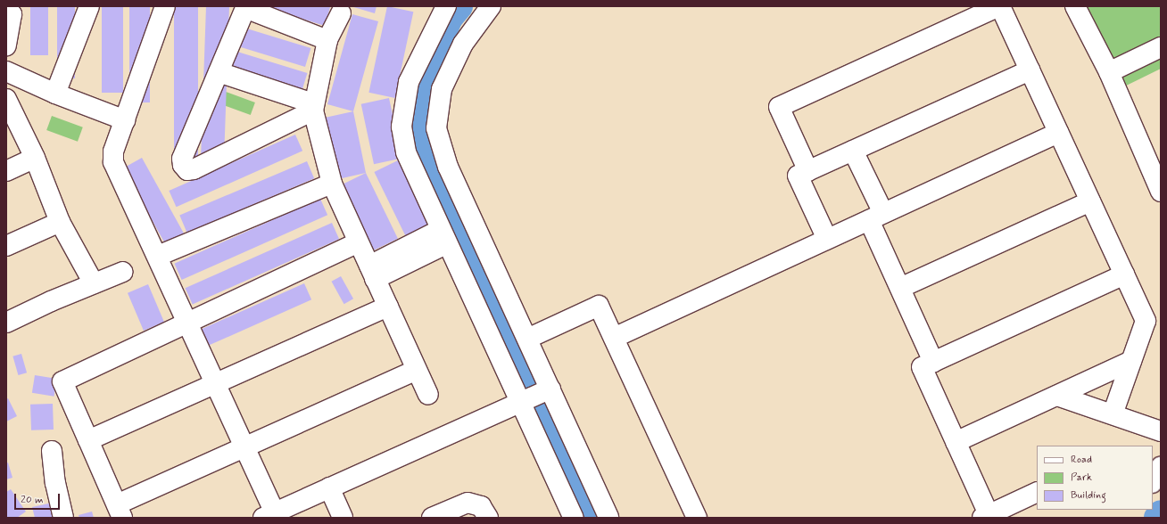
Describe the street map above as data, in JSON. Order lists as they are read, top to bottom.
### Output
{
  "legend": ["Road", "Park", "Building"],
  "scale_bar": "20 m"
}
